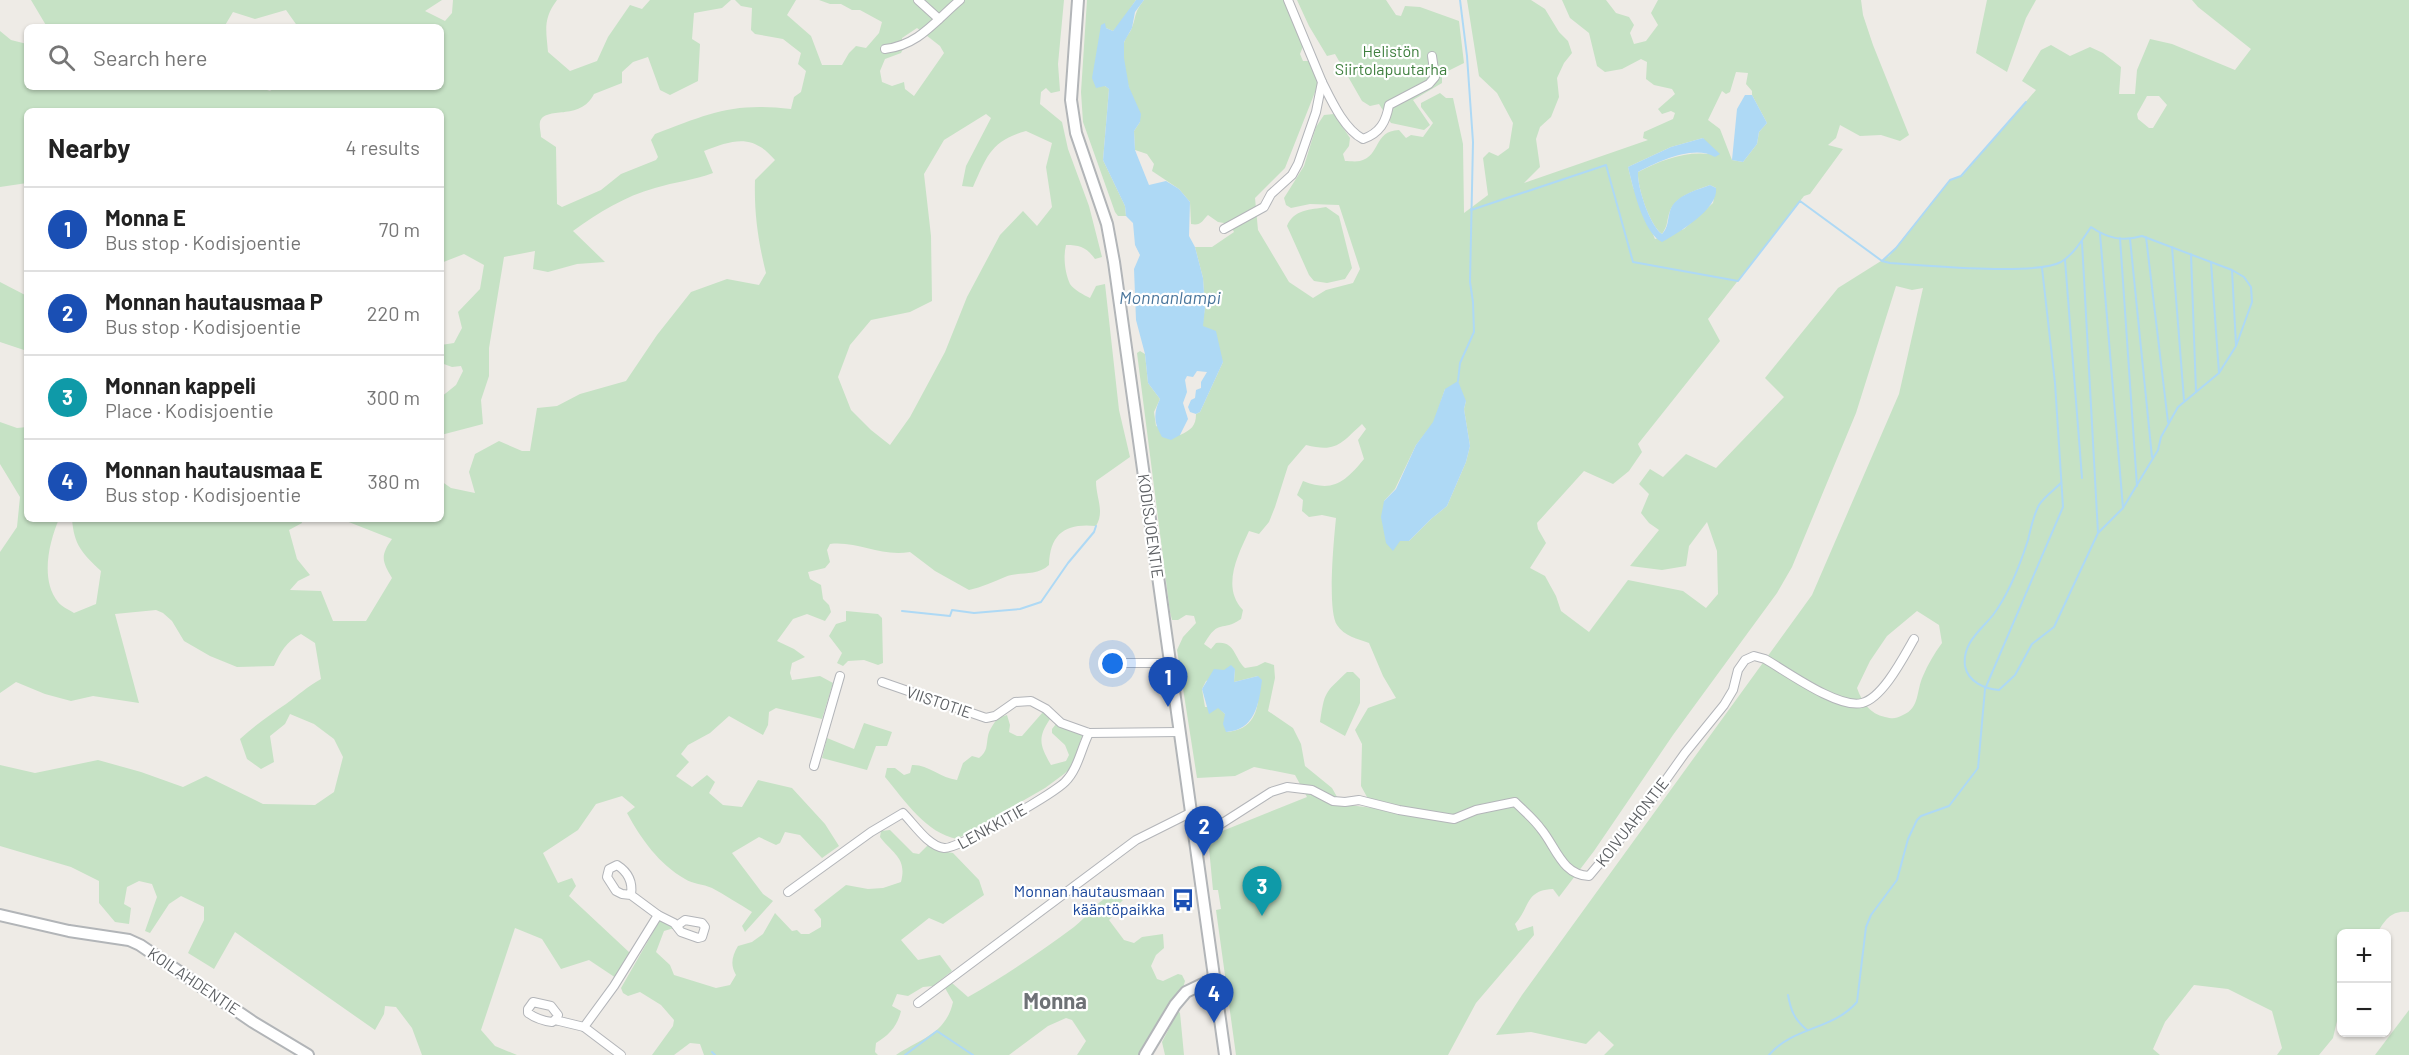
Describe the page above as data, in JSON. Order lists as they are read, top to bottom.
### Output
{
  "streets": {
    "street": [
      "KODISJOENTIE",
      "VIISTOTIE",
      "KOIVUAHONTIE",
      "LENKKITIE",
      "KOILAHDENTIE"
    ]
  },
  "crossings": [
    ["KODISJOENTIE", "VIISTOTIE"],
    ["KODISJOENTIE", "KOIVUAHONTIE"],
    ["VIISTOTIE", "LENKKITIE"]
  ],
  "districts": ["Monna"],
  "water": ["Monnanlampi"],
  "parks": ["Helistön Siirtolapuutarha"],
  "places": {
    "bus stop": ["Monnan hautausmaan kääntöpaikka"]
  },
  "page": {
    "search": "Search here",
    "heading": ["Nearby", "4 results"],
    "list": [
      {
        "mark": "1",
        "name": "Monna E",
        "note": "Bus stop · Kodisjoentie",
        "value": "70 m"
      },
      {
        "mark": "2",
        "name": "Monnan hautausmaa P",
        "note": "Bus stop · Kodisjoentie",
        "value": "220 m"
      },
      {
        "mark": "3",
        "name": "Monnan kappeli",
        "note": "Place · Kodisjoentie",
        "value": "300 m"
      },
      {
        "mark": "4",
        "name": "Monnan hautausmaa E",
        "note": "Bus stop · Kodisjoentie",
        "value": "380 m"
      }
    ],
    "pins": [
      "1",
      "2",
      "3",
      "4"
    ],
    "map_buttons": ["+", "−"]
  }
}
